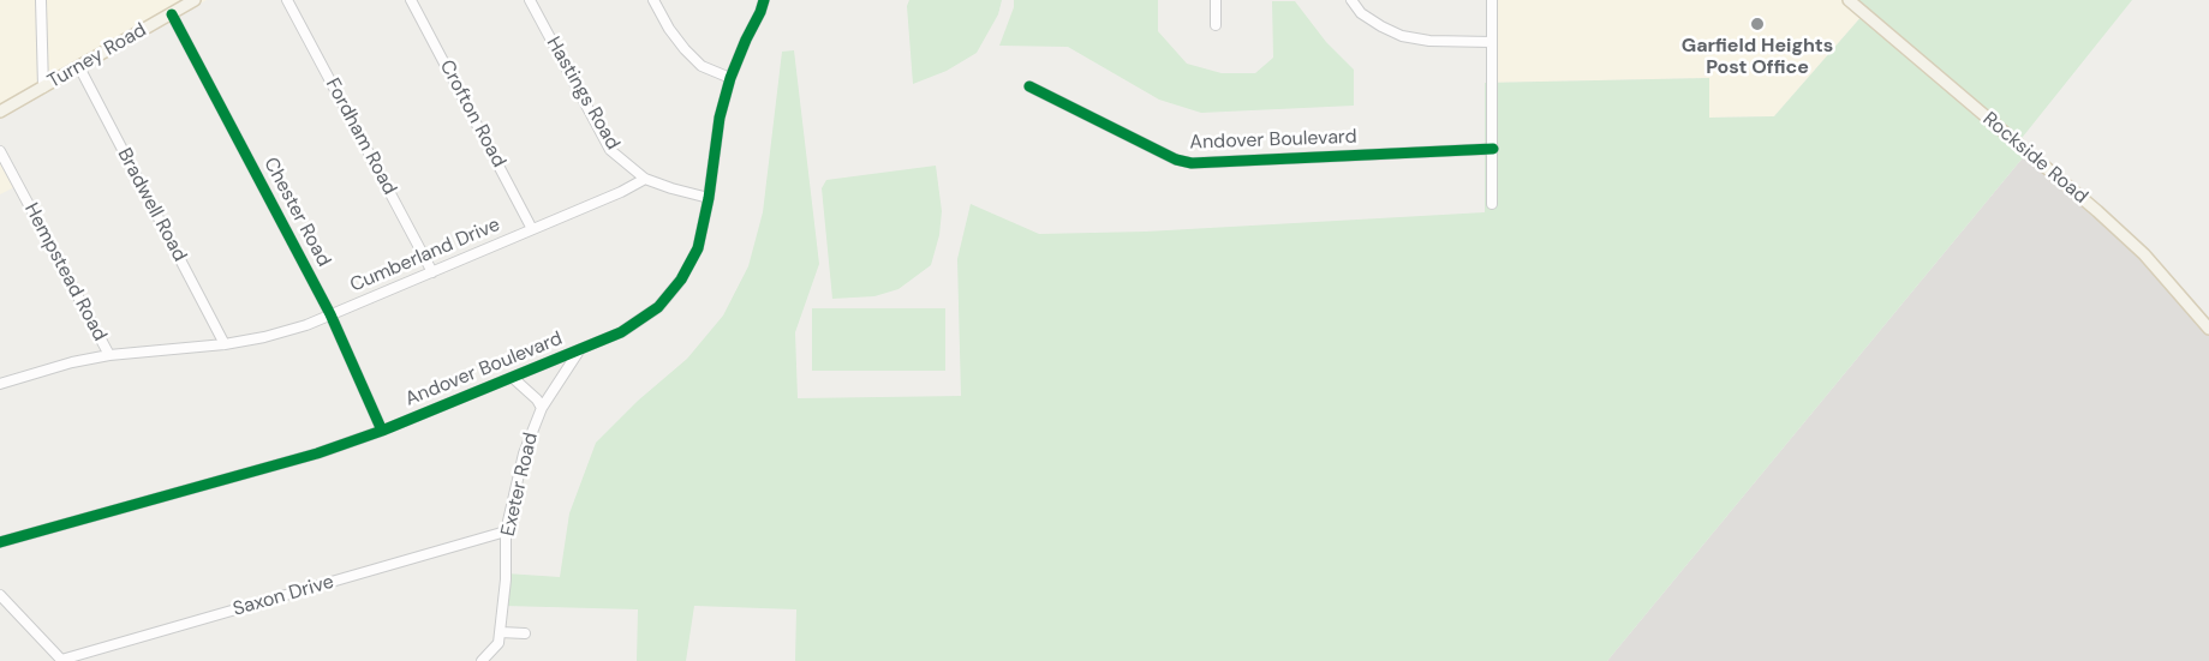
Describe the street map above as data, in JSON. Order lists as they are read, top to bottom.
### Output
{
  "streets": {
    "main road": ["Turney Road", "Rockside Road"],
    "street": [
      "Hastings Road",
      "Crofton Road",
      "Fordham Road",
      "Andover Boulevard",
      "Bradwell Road",
      "Chester Road",
      "Cumberland Drive",
      "Hempstead Road",
      "Exeter Road",
      "Saxon Drive"
    ]
  },
  "crossings": [
    ["Turney Road", "Bradwell Road"],
    ["Turney Road", "Chester Road"],
    ["Hastings Road", "Cumberland Drive"],
    ["Crofton Road", "Cumberland Drive"],
    ["Fordham Road", "Cumberland Drive"],
    ["Andover Boulevard", "Chester Road"],
    ["Andover Boulevard", "Exeter Road"],
    ["Bradwell Road", "Cumberland Drive"],
    ["Chester Road", "Cumberland Drive"],
    ["Cumberland Drive", "Hempstead Road"],
    ["Exeter Road", "Saxon Drive"]
  ],
  "places": ["Garfield Heights Post Office"]
}
